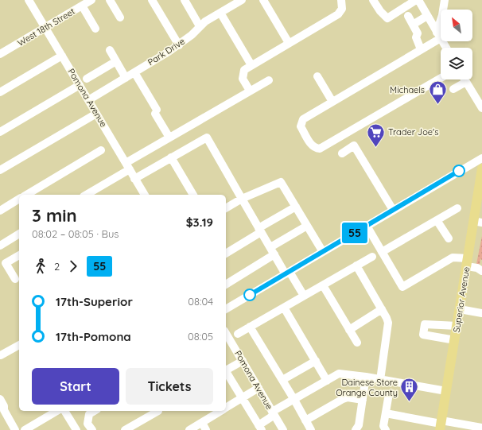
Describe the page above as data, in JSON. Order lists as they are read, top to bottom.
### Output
{
  "streets": {
    "main road": ["Superior Avenue"],
    "street": ["West 18th Street", "Park Drive", "Pomona Avenue"]
  },
  "crossings": [
    ["West 18th Street", "Pomona Avenue"],
    ["Park Drive", "Pomona Avenue"]
  ],
  "places": {
    "shop": ["Michaels"],
    "supermarket": ["Trader Joe's"],
    "building": ["Dainese Store Orange County"]
  },
  "lines": ["bus line 55"],
  "north": "top left",
  "page": {
    "on_map": "55",
    "heading": ["3 min", "08:02 – 08:05 · Bus", "$3.19"],
    "legs": ["2", "55"],
    "list": [
      {
        "name": "17th-Superior",
        "value": "08:04"
      },
      {
        "name": "17th-Pomona",
        "value": "08:05"
      }
    ],
    "buttons": ["Start", "Tickets"]
  }
}
